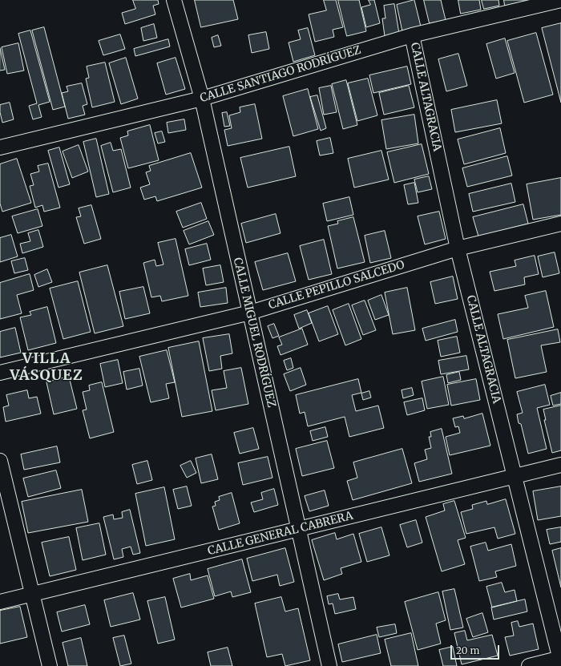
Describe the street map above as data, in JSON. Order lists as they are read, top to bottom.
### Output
{
  "streets": {
    "street": [
      "CALLE SANTIAGO RODRÍGUEZ",
      "CALLE ALTAGRACIA",
      "CALLE PEPILLO SALCEDO",
      "CALLE MIGUEL RODRÍGUEZ",
      "CALLE GENERAL CABRERA"
    ]
  },
  "crossings": [
    ["CALLE SANTIAGO RODRÍGUEZ", "CALLE ALTAGRACIA"],
    ["CALLE SANTIAGO RODRÍGUEZ", "CALLE MIGUEL RODRÍGUEZ"],
    ["CALLE ALTAGRACIA", "CALLE PEPILLO SALCEDO"],
    ["CALLE ALTAGRACIA", "CALLE GENERAL CABRERA"],
    ["CALLE PEPILLO SALCEDO", "CALLE MIGUEL RODRÍGUEZ"],
    ["CALLE MIGUEL RODRÍGUEZ", "CALLE GENERAL CABRERA"]
  ],
  "districts": ["VILLA VÁSQUEZ"],
  "scale_bar": "20 m"
}
